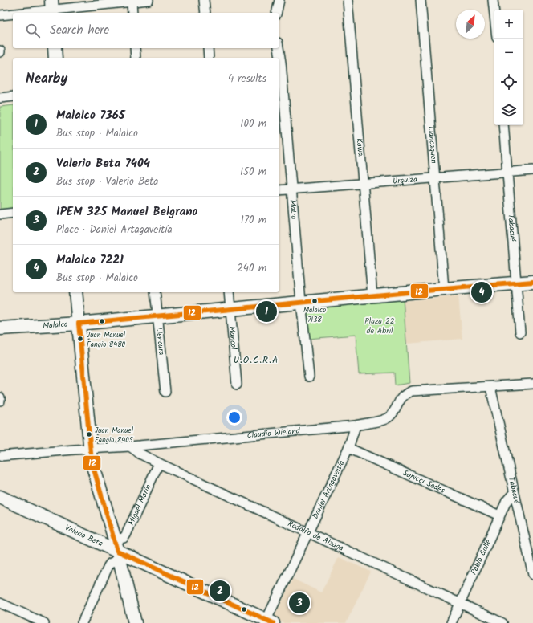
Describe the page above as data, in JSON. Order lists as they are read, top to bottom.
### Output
{
  "streets": {
    "main road": ["Malalco", "Valerio Beta"],
    "street": [
      "Llancaquen",
      "Kawal",
      "Urquiza",
      "Matra",
      "Tabacué",
      "Mancol",
      "Liencura",
      "Claudio Wieland",
      "Supicci Sedes",
      "Daniel Artagaveitía",
      "Miguel Marín",
      "Rodolfo de Alzaga",
      "Pablo Gulle"
    ]
  },
  "crossings": [
    ["Llancaquen", "Urquiza"],
    ["Llancaquen", "Malalco"],
    ["Kawal", "Urquiza"],
    ["Kawal", "Malalco"],
    ["Urquiza", "Matra"],
    ["Urquiza", "Tabacué"],
    ["Matra", "Malalco"],
    ["Tabacué", "Malalco"],
    ["Tabacué", "Claudio Wieland"],
    ["Tabacué", "Pablo Gulle"],
    ["Malalco", "Mancol"],
    ["Malalco", "Liencura"],
    ["Claudio Wieland", "Daniel Artagaveitía"],
    ["Claudio Wieland", "Rodolfo de Alzaga"],
    ["Supicci Sedes", "Daniel Artagaveitía"],
    ["Supicci Sedes", "Pablo Gulle"],
    ["Daniel Artagaveitía", "Valerio Beta"],
    ["Daniel Artagaveitía", "Rodolfo de Alzaga"],
    ["Miguel Marín", "Valerio Beta"],
    ["Miguel Marín", "Rodolfo de Alzaga"],
    ["Rodolfo de Alzaga", "Pablo Gulle"]
  ],
  "districts": ["U.O.C.R.A"],
  "parks": ["Plaza 22 de Abril"],
  "places": ["Malalco 7138", "Juan Manuel Fangio 8480", "Juan Manuel Fangio 8405"],
  "lines": ["transit line 12"],
  "north": "top right",
  "page": {
    "map_buttons": ["+", "−"],
    "search": "Search here",
    "heading": ["Nearby", "4 results"],
    "list": [
      {
        "mark": "1",
        "name": "Malalco 7365",
        "note": "Bus stop · Malalco",
        "value": "100 m"
      },
      {
        "mark": "2",
        "name": "Valerio Beta 7404",
        "note": "Bus stop · Valerio Beta",
        "value": "150 m"
      },
      {
        "mark": "3",
        "name": "IPEM 325 Manuel Belgrano",
        "note": "Place · Daniel Artagaveitía",
        "value": "170 m"
      },
      {
        "mark": "4",
        "name": "Malalco 7221",
        "note": "Bus stop · Malalco",
        "value": "240 m"
      }
    ],
    "pins": [
      "4",
      "1",
      "2",
      "3"
    ]
  }
}
